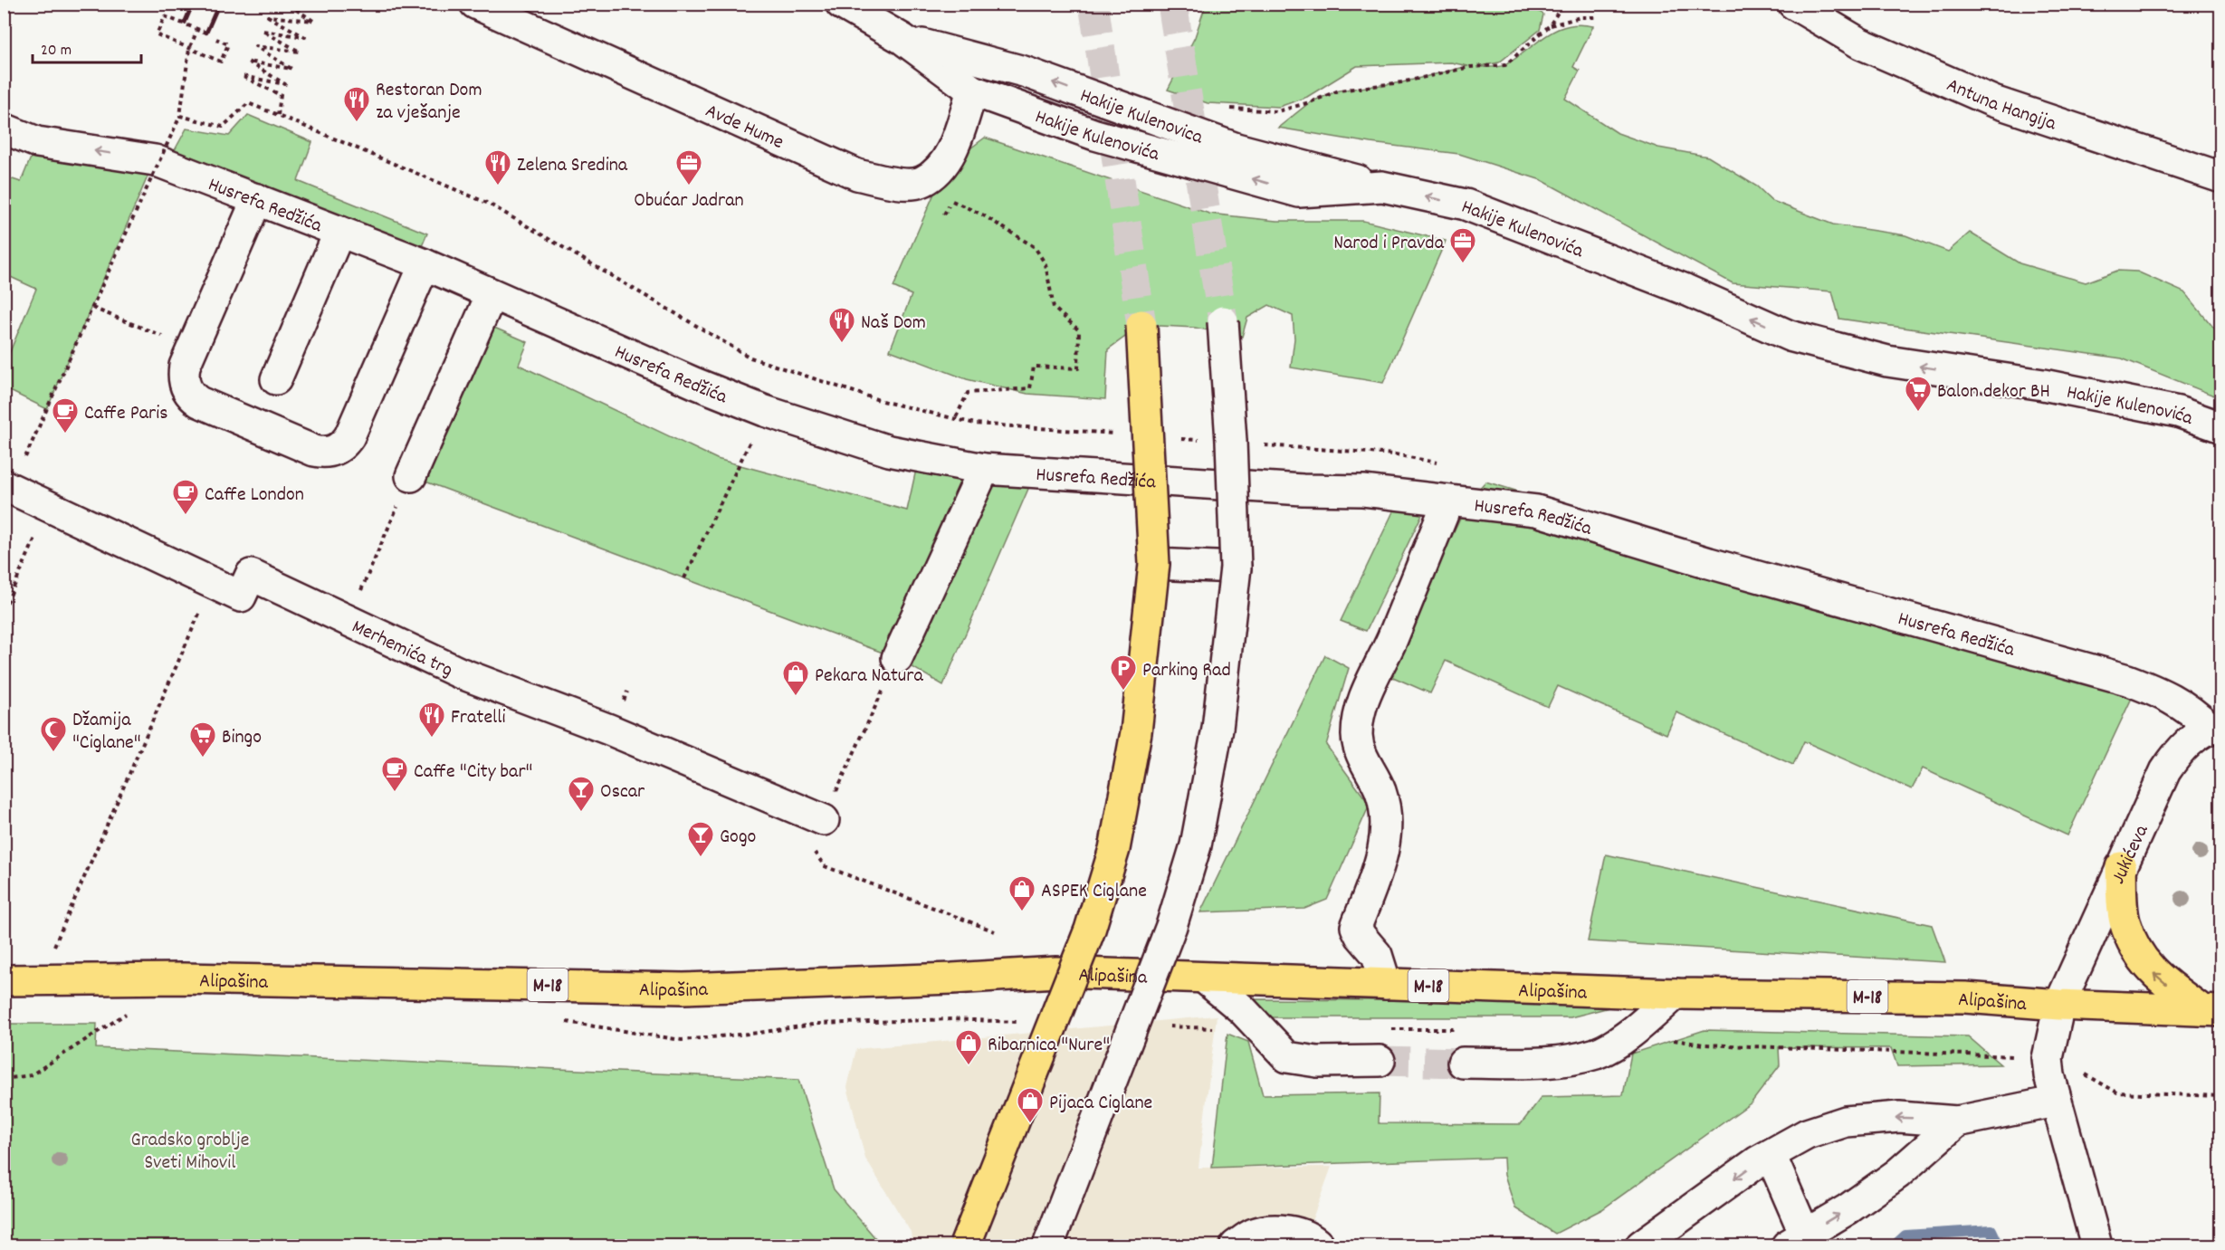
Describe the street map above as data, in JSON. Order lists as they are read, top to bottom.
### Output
{
  "streets": {
    "main road": ["Alipašina", "M-18"],
    "street": [
      "Antuna Hangija",
      "Hakije Kulenovica",
      "Avde Hume",
      "Hakije Kulenovića",
      "Husrefa Redžića",
      "Merhemića trg",
      "Jukićeva"
    ]
  },
  "crossings": [
    ["Hakije Kulenovica", "Hakije Kulenovića"],
    ["Avde Hume", "Hakije Kulenovića"],
    ["Husrefa Redžića", "Jukićeva"],
    ["Jukićeva", "Alipašina"]
  ],
  "one_way": ["Hakije Kulenovica", "Hakije Kulenovića"],
  "parks": ["Gradsko groblje Sveti Mihovil"],
  "places": {
    "restaurant": [
      "Restoran Dom za vješanje",
      "Zelena Sredina",
      "Naš Dom",
      "Fratelli"
    ],
    "office": ["Obućar Jadran", "Narod i Pravda"],
    "supermarket": ["Balon dekor BH", "Bingo"],
    "cafe": ["Caffe Paris", "Caffe London", "Caffe \"City bar\""],
    "parking": ["Parking Rad"],
    "shop": [
      "Pekara Natura",
      "ASPEK Ciglane",
      "Ribarnica \"Nure\"",
      "Pijaca Ciglane"
    ],
    "mosque": ["Džamija \"Ciglane\""],
    "bar": ["Oscar", "Gogo"]
  },
  "scale_bar": "20 m"
}
